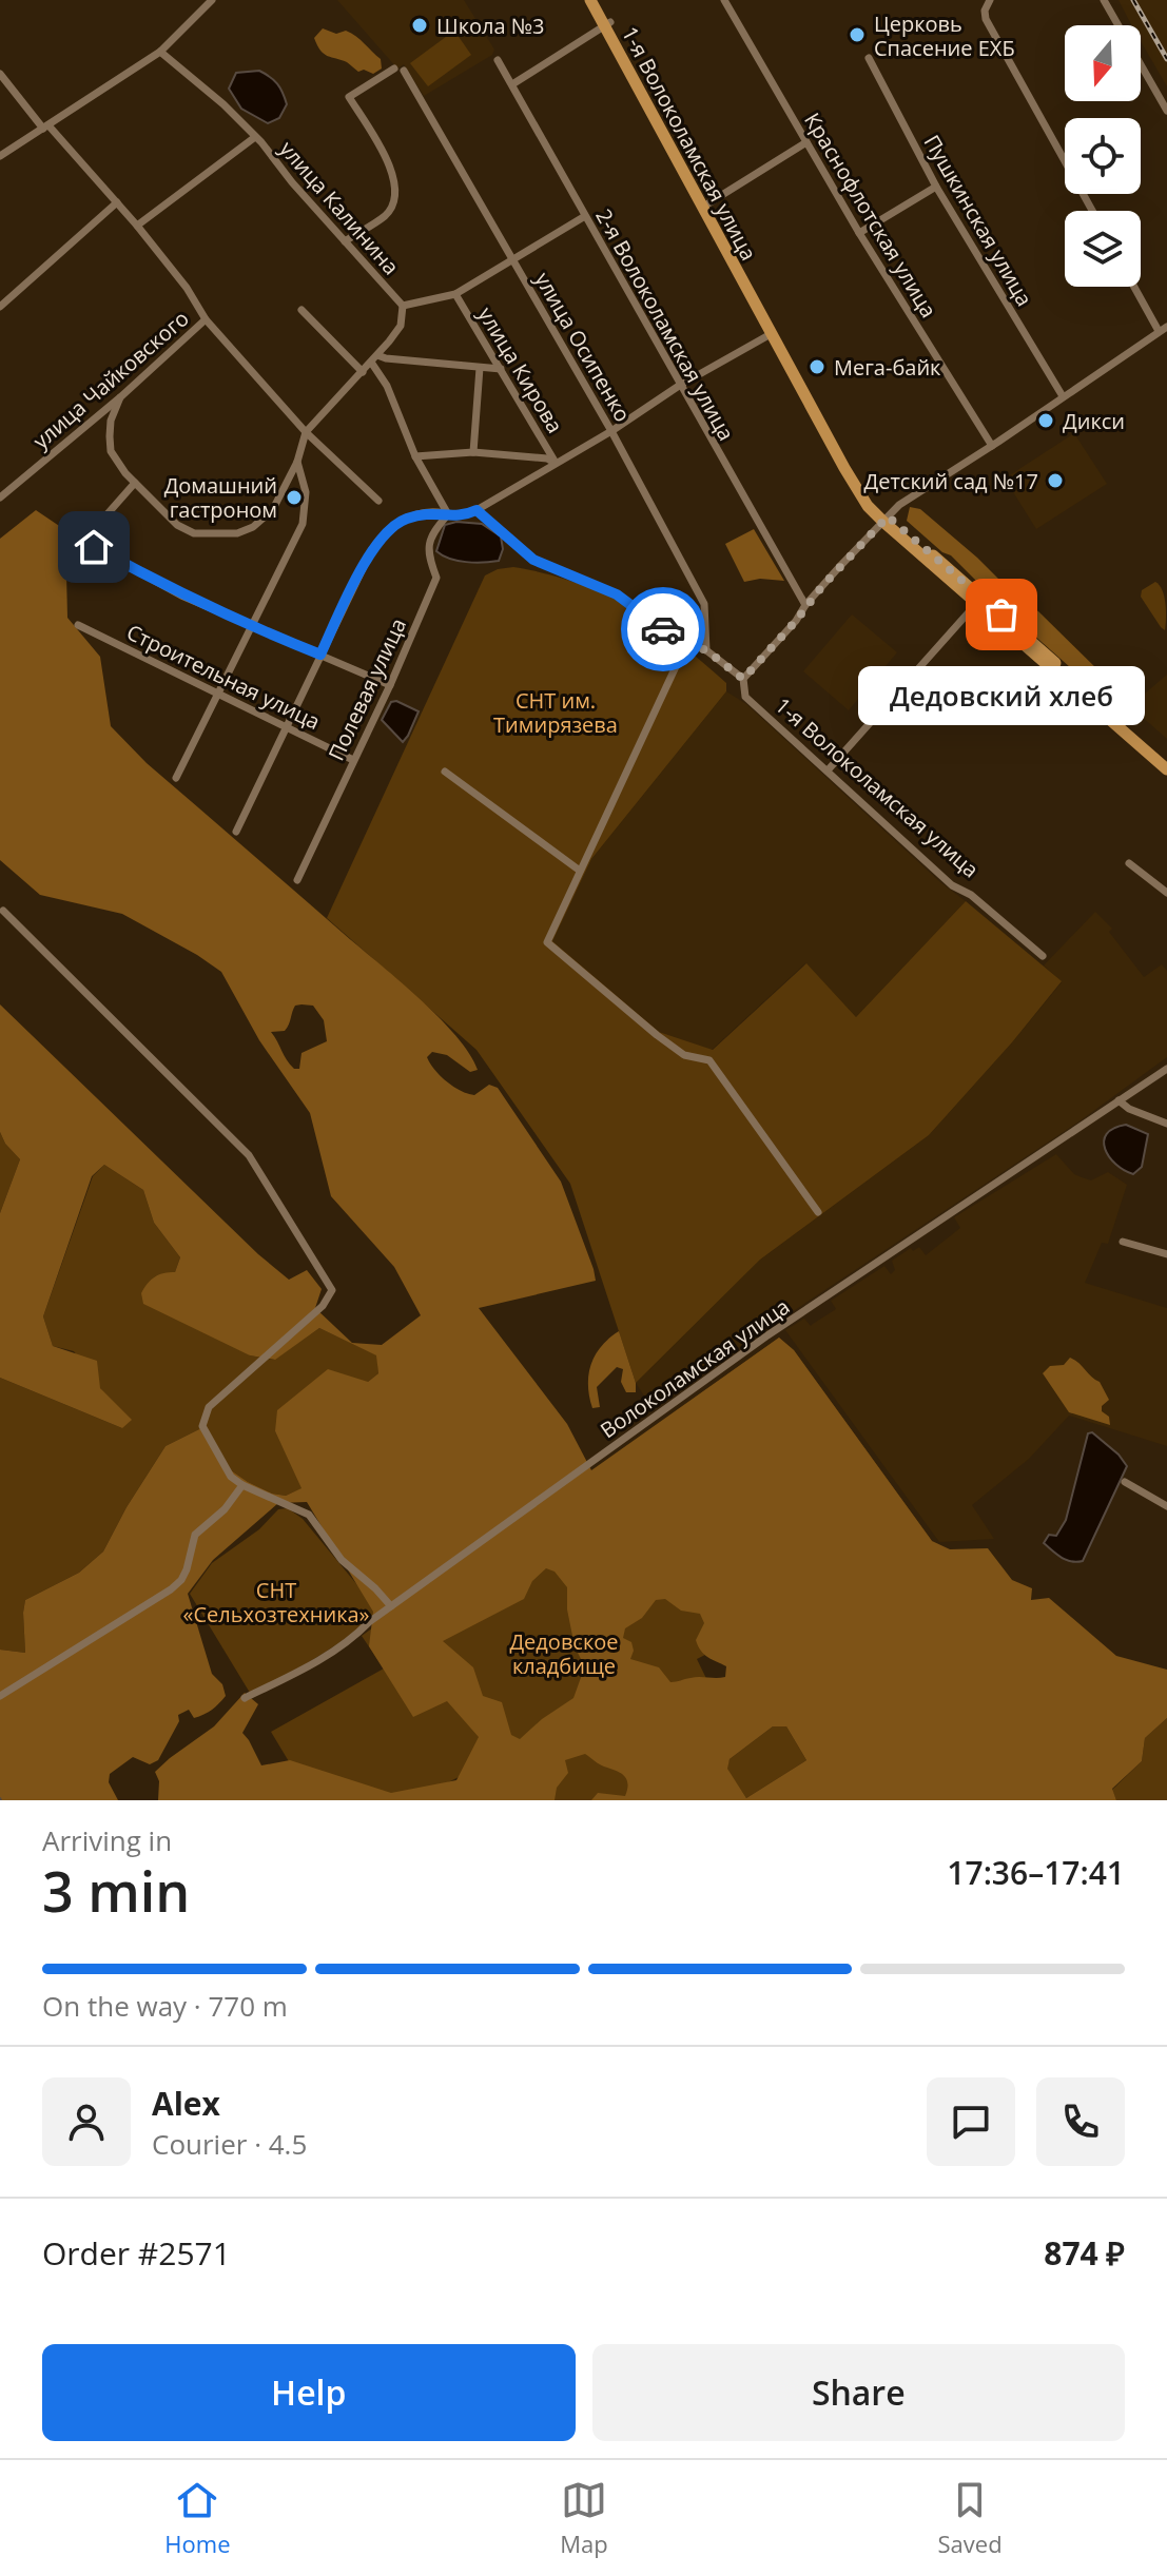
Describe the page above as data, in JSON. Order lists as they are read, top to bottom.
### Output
{
  "streets": {
    "main road": ["1-я Волоколамская улица"],
    "street": [
      "улица Калинина",
      "Краснофлотская улица",
      "Пушкинская улица",
      "2-я Волоколамская улица",
      "улица Осипенко",
      "улица Кирова",
      "улица Чайковского",
      "Строительная улица",
      "Полевая улица",
      "Волоколамская улица"
    ]
  },
  "crossings": [
    ["Строительная улица", "Полевая улица"]
  ],
  "parks": ["СНТ им. Тимирязева", "СНТ «Сельхозтехника»", "Дедовское кладбище"],
  "places": [
    "Школа №3",
    "Церковь Спасение ЕХБ",
    "Мега-байк",
    "Дикси",
    "Детский сад №17",
    "Домашний гастроном",
    "Дедовский хлеб"
  ],
  "north": "bottom",
  "page": {
    "bubble": "Дедовский хлеб",
    "heading": ["3 min", "Arriving in", "17:36–17:41"],
    "panel": [
      "Alex",
      "Courier · 4.5",
      "Order #2571",
      "874 ₽"
    ],
    "bar": "On the way · 770 m",
    "buttons": ["Help", "Share"],
    "tabs": ["Home", "Map", "Saved"]
  }
}
